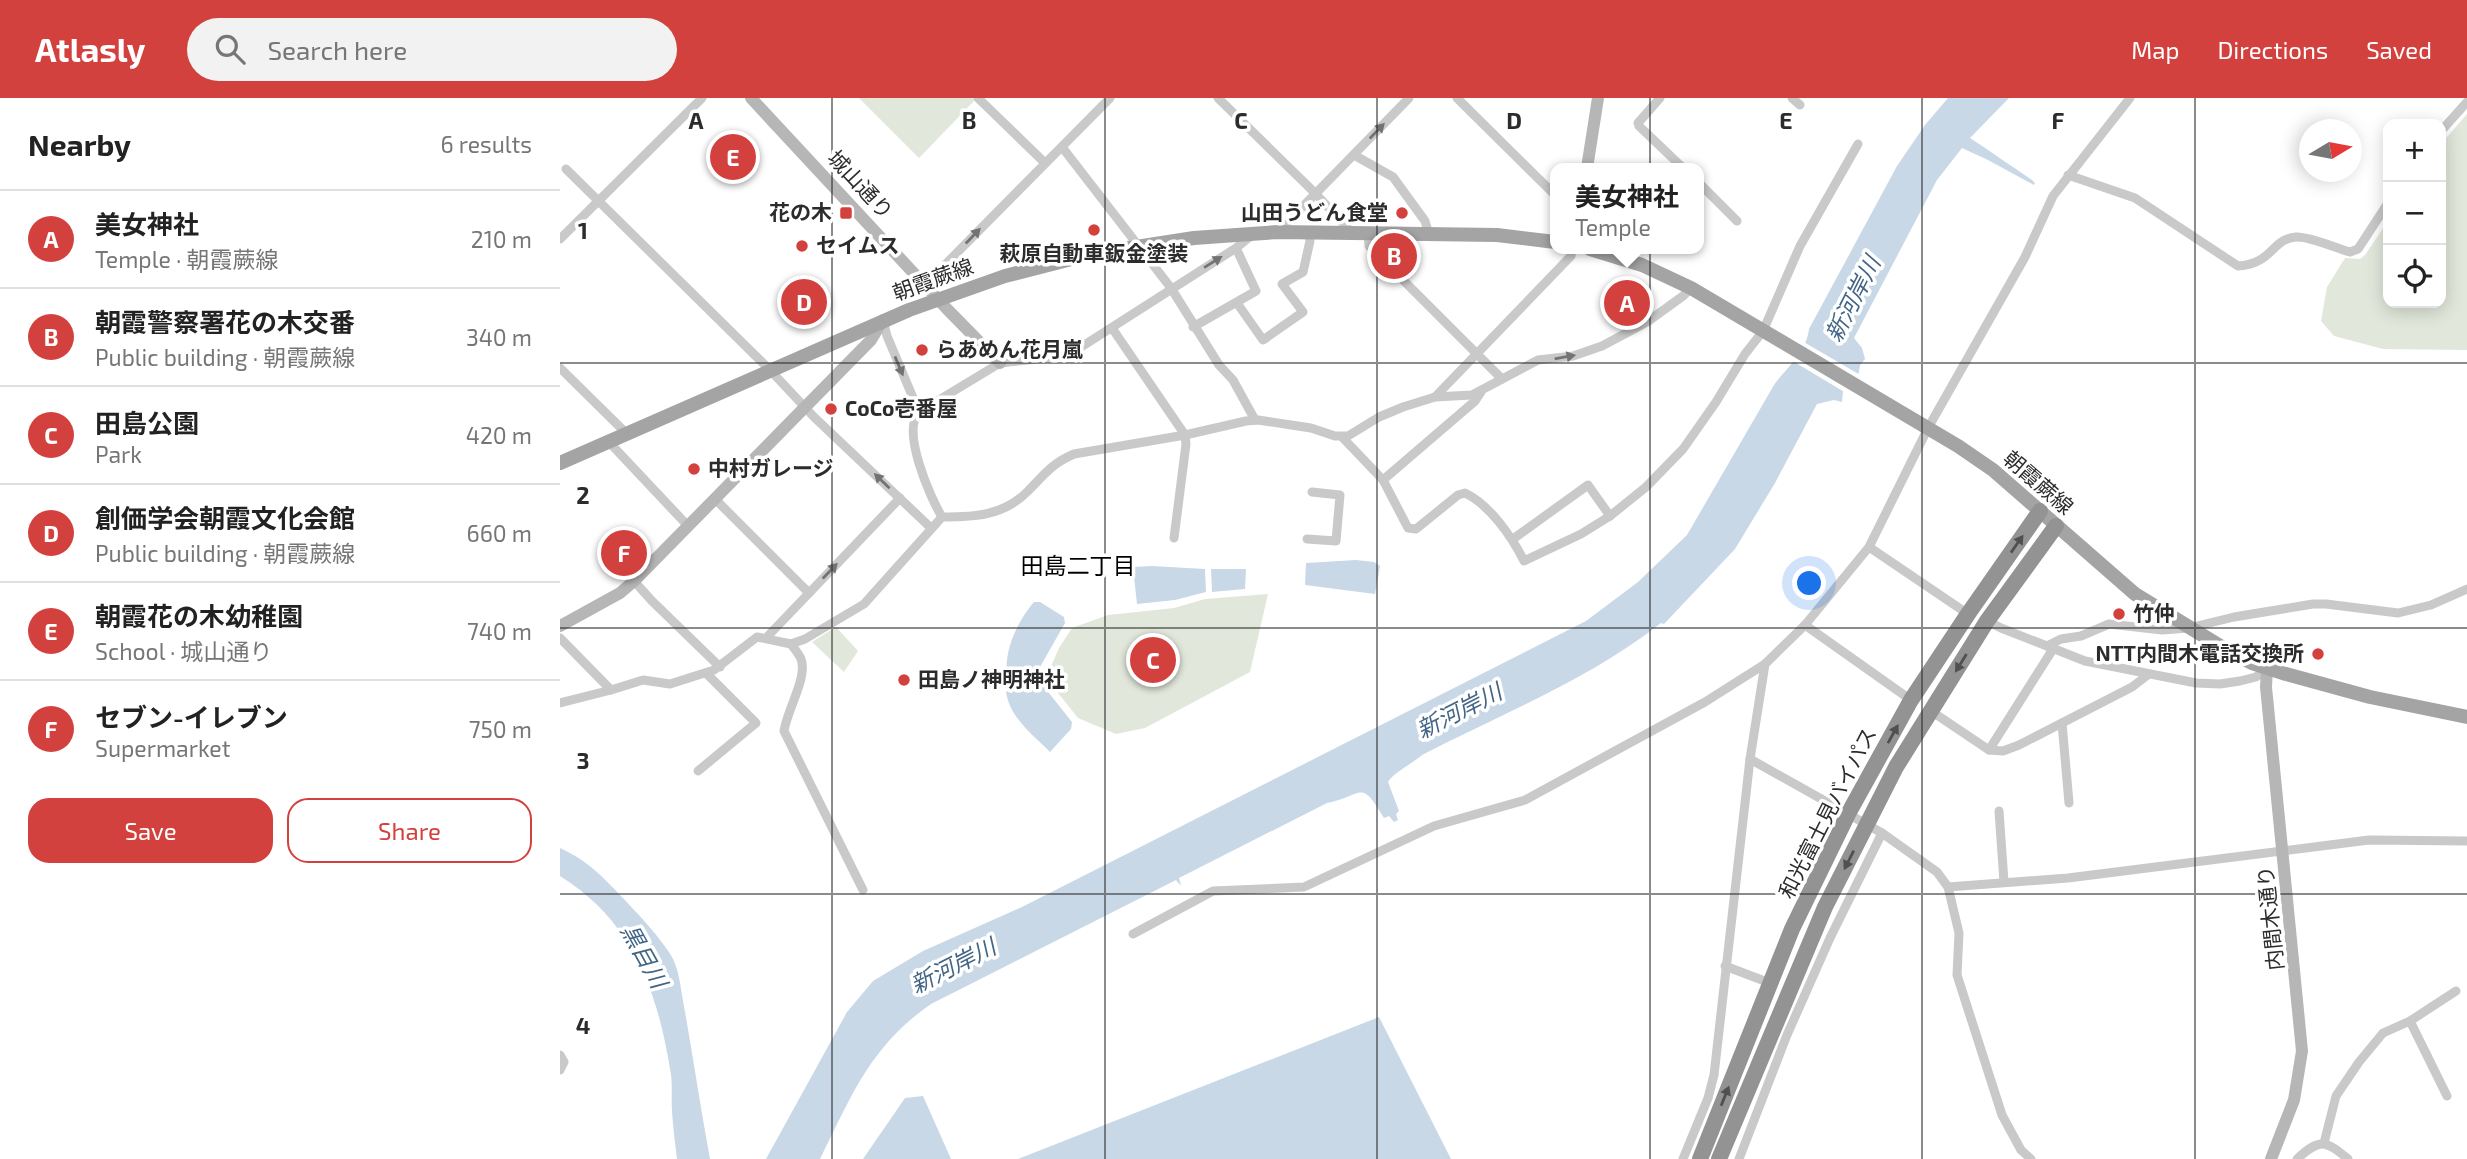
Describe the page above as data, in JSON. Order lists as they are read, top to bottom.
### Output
{
  "streets": {
    "highway": ["和光富士見バイパス"],
    "main road": ["朝霞蕨線"],
    "street": ["城山通り", "内間木通り"]
  },
  "crossings": [
    ["城山通り", "朝霞蕨線"],
    ["朝霞蕨線", "和光富士見バイパス"],
    ["朝霞蕨線", "内間木通り"]
  ],
  "districts": ["田島二丁目"],
  "water": ["新河岸川", "黒目川"],
  "places": {
    "transit": ["花の木"],
    "other": [
      "山田うどん食堂",
      "萩原自動車鈑金塗装",
      "セイムス",
      "らあめん花月嵐",
      "CoCo壱番屋",
      "中村ガレージ",
      "竹仲",
      "NTT内間木電話交換所",
      "田島ノ神明神社"
    ]
  },
  "north": "right",
  "page": {
    "header": "Atlasly",
    "search": "Search here",
    "nav": ["Map", "Directions", "Saved"],
    "heading": ["Nearby", "6 results"],
    "map_buttons": ["+", "−"],
    "pins": [
      "E",
      "B",
      "D",
      "A",
      "F",
      "C"
    ],
    "popup": ["美女神社", "Temple"],
    "list": [
      {
        "mark": "A",
        "name": "美女神社",
        "note": "Temple · 朝霞蕨線",
        "value": "210 m"
      },
      {
        "mark": "B",
        "name": "朝霞警察署花の木交番",
        "note": "Public building · 朝霞蕨線",
        "value": "340 m"
      },
      {
        "mark": "C",
        "name": "田島公園",
        "note": "Park",
        "value": "420 m"
      },
      {
        "mark": "D",
        "name": "創価学会朝霞文化会館",
        "note": "Public building · 朝霞蕨線",
        "value": "660 m"
      },
      {
        "mark": "E",
        "name": "朝霞花の木幼稚園",
        "note": "School · 城山通り",
        "value": "740 m"
      },
      {
        "mark": "F",
        "name": "セブン-イレブン",
        "note": "Supermarket",
        "value": "750 m"
      }
    ],
    "buttons": ["Save", "Share"]
  },
  "grid": {
    "columns": [
      "A",
      "B",
      "C",
      "D",
      "E",
      "F"
    ],
    "rows": [
      "1",
      "2",
      "3",
      "4"
    ]
  }
}
